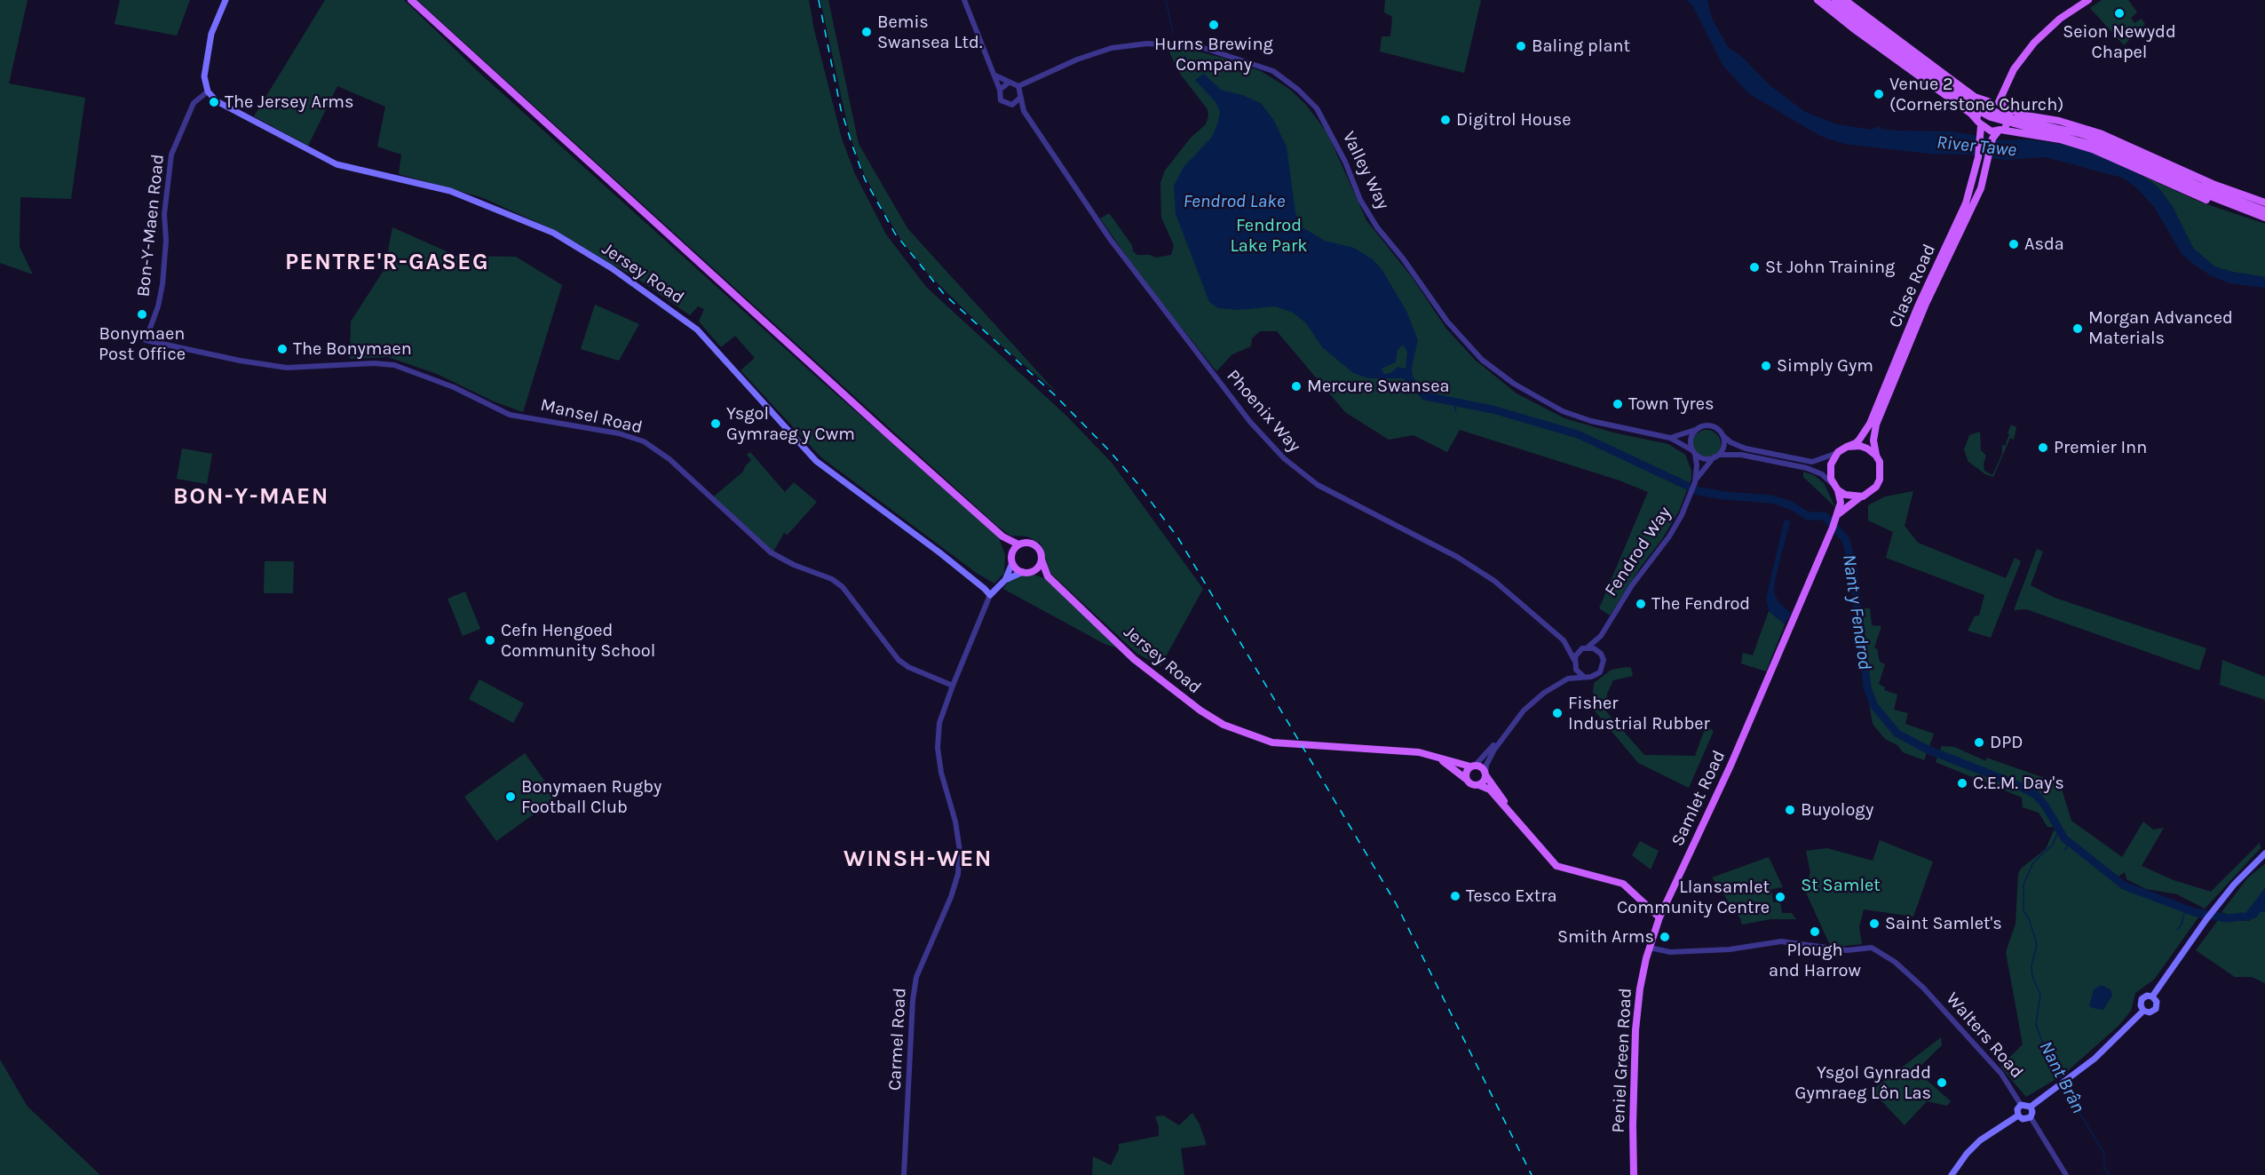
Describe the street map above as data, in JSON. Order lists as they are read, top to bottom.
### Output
{
  "streets": {
    "main road": [
      "Jersey Road",
      "Clase Road",
      "Samlet Road",
      "Carmel Road",
      "Peniel Green Road"
    ],
    "street": [
      "Valley Way",
      "Bon-Y-Maen Road",
      "Phoenix Way",
      "Mansel Road",
      "Fendrod Way",
      "Walters Road"
    ]
  },
  "crossings": [
    ["Valley Way", "Phoenix Way"],
    ["Valley Way", "Fendrod Way"],
    ["Bon-Y-Maen Road", "Jersey Road"],
    ["Bon-Y-Maen Road", "Mansel Road"],
    ["Jersey Road", "Carmel Road"],
    ["Phoenix Way", "Fendrod Way"],
    ["Mansel Road", "Carmel Road"],
    ["Samlet Road", "Peniel Green Road"],
    ["Walters Road", "Peniel Green Road"]
  ],
  "districts": ["PENTRE'R-GASEG", "BON-Y-MAEN", "WINSH-WEN"],
  "water": [
    "River Tawe",
    "Fendrod Lake",
    "Nant y Fendrod",
    "Nant Brân"
  ],
  "parks": ["Fendrod Lake Park", "St Samlet"],
  "places": [
    "Seion Newydd Chapel",
    "Hurns Brewing Company",
    "Bemis Swansea Ltd.",
    "Baling plant",
    "Venue 2 (Cornerstone Church)",
    "The Jersey Arms",
    "Digitrol House",
    "Asda",
    "St John Training",
    "Bonymaen Post Office",
    "Morgan Advanced Materials",
    "The Bonymaen",
    "Simply Gym",
    "Mercure Swansea",
    "Town Tyres",
    "Ysgol Gymraeg y Cwm",
    "Premier Inn",
    "The Fendrod",
    "Cefn Hengoed Community School",
    "Fisher Industrial Rubber",
    "DPD",
    "C.E.M. Day's",
    "Bonymaen Rugby Football Club",
    "Buyology",
    "Tesco Extra",
    "Llansamlet Community Centre",
    "Saint Samlet's",
    "Plough and Harrow",
    "Smith Arms",
    "Ysgol Gynradd Gymraeg Lôn Las"
  ]
}
